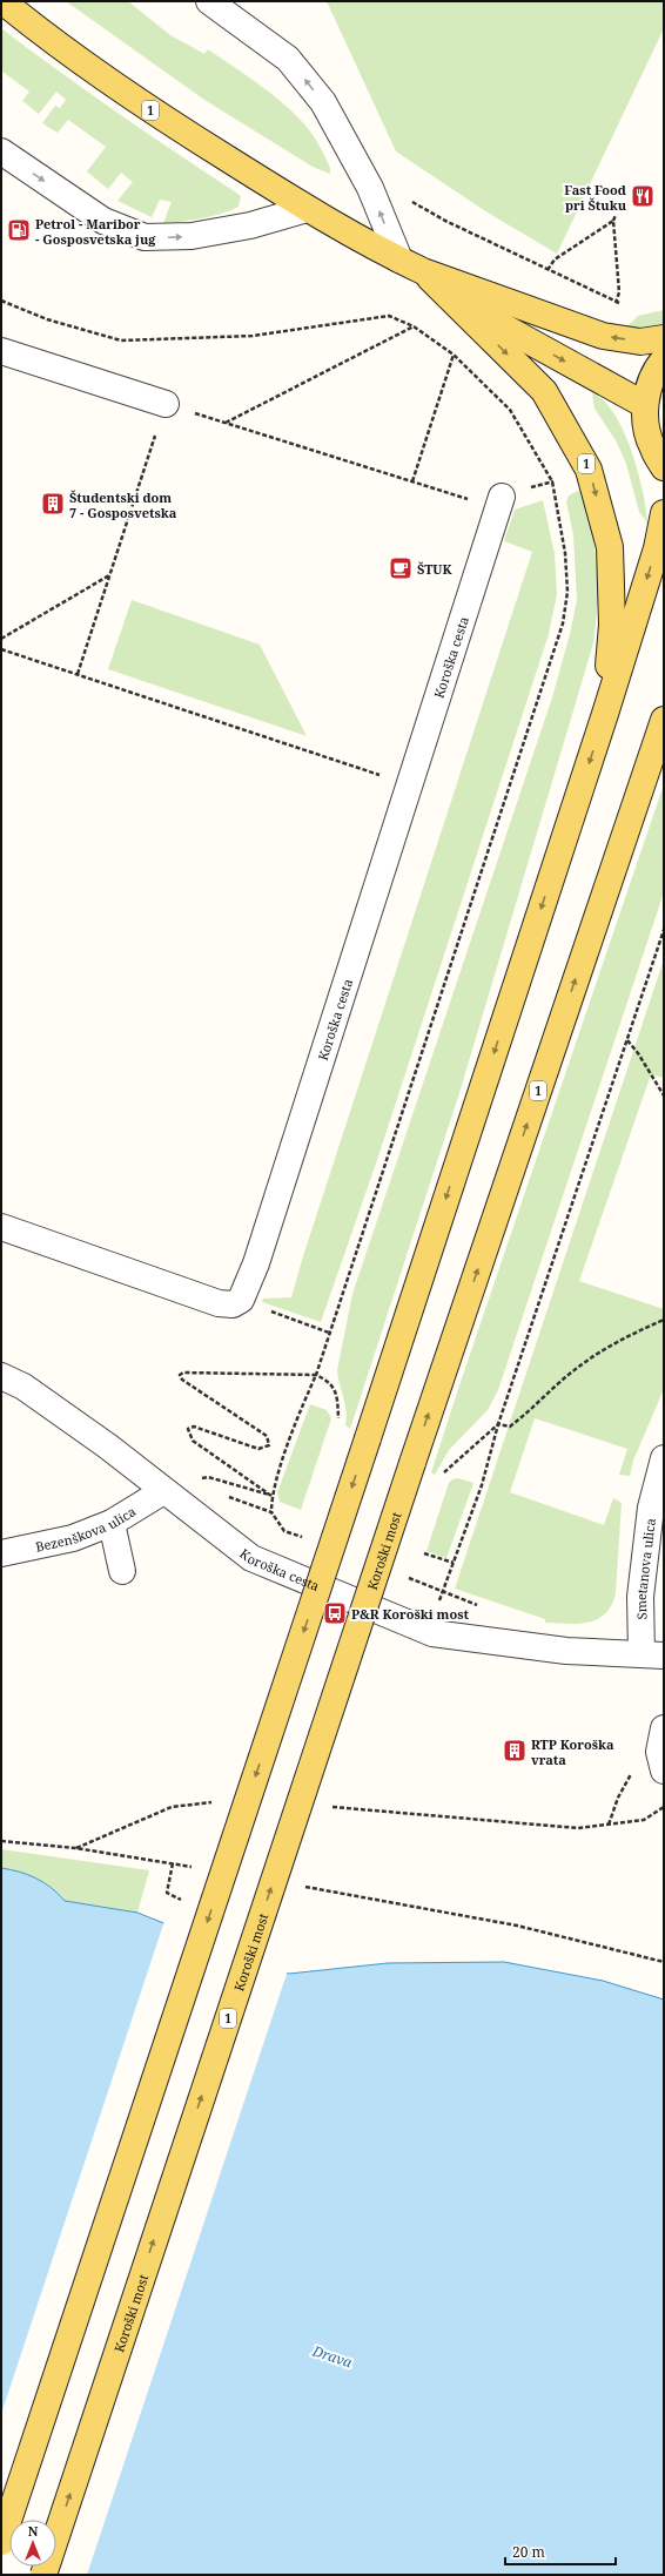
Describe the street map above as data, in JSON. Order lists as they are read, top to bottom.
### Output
{
  "streets": {
    "main road": ["1", "Koroški most"],
    "street": ["Koroška cesta", "Bezenškova ulica", "Smetanova ulica"]
  },
  "crossings": [
    ["Koroška cesta", "Bezenškova ulica"],
    ["Koroška cesta", "Smetanova ulica"]
  ],
  "water": ["Drava"],
  "places": {
    "restaurant": ["Fast Food pri Štuku"],
    "fuel station": ["Petrol - Maribor - Gosposvetska jug"],
    "building": ["Študentski dom 7 - Gosposvetska", "RTP Koroška vrata"],
    "cafe": ["ŠTUK"],
    "bus stop": ["P&R Koroški most"]
  },
  "scale_bar": "20 m",
  "north": "top"
}
